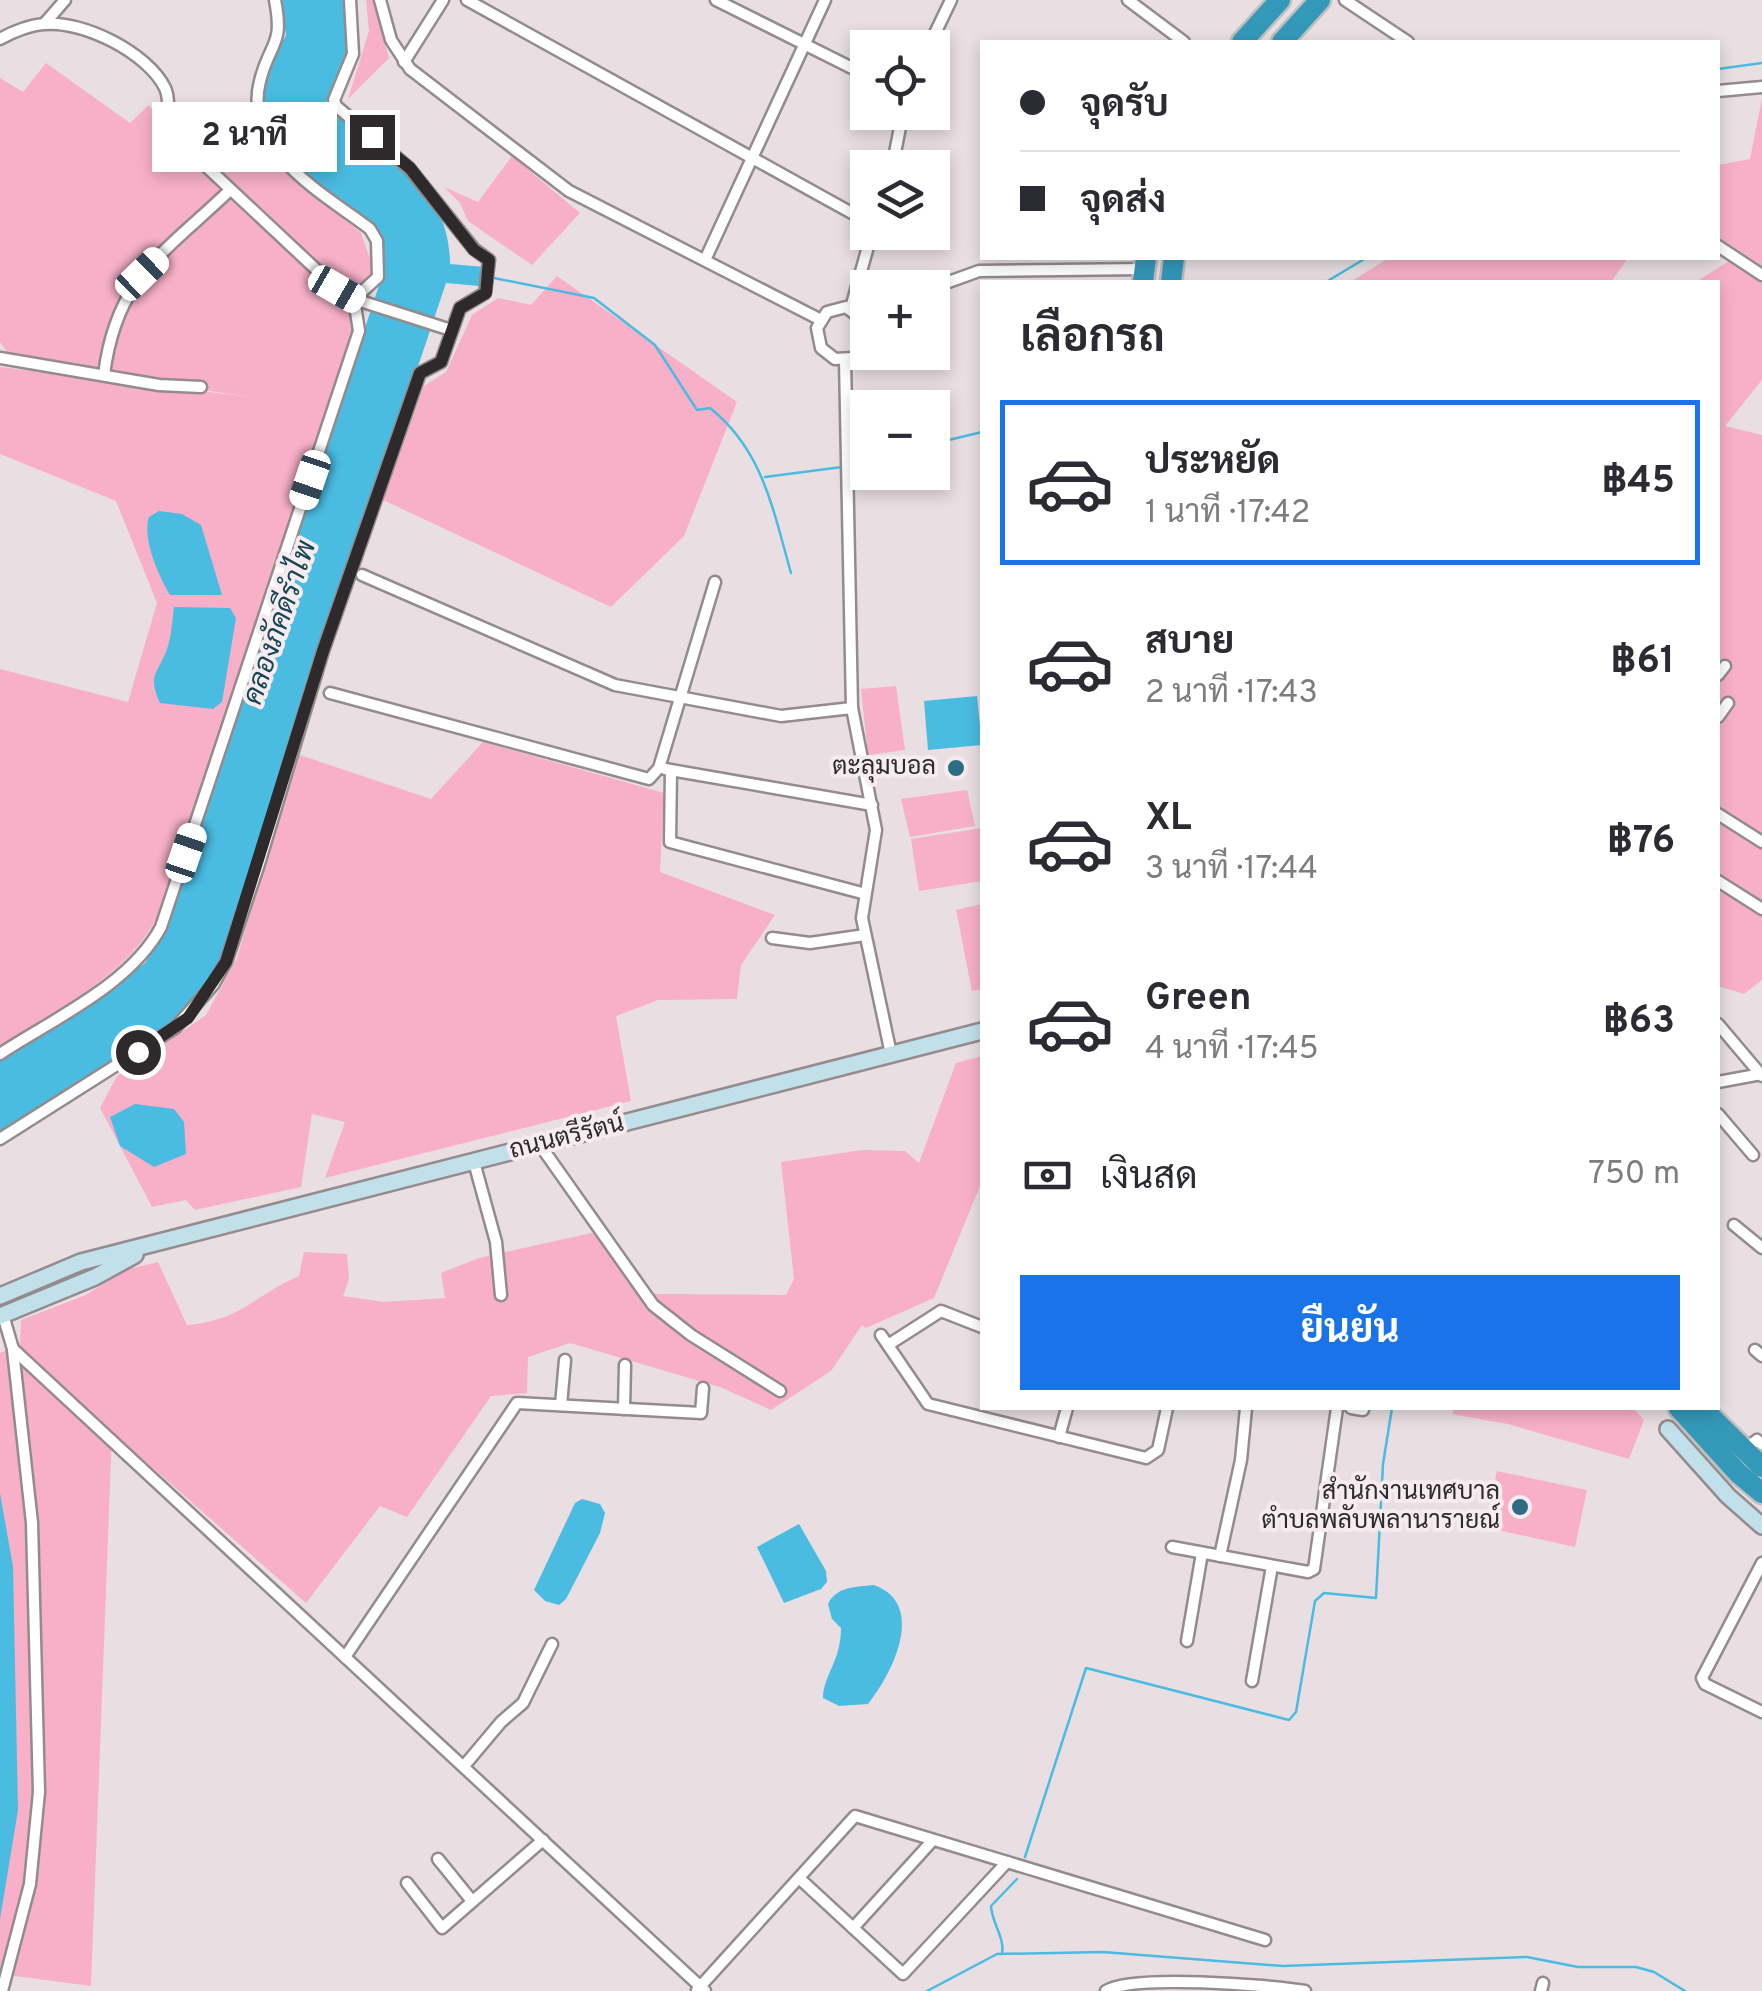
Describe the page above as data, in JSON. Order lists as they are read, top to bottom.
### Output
{
  "streets": {
    "main road": ["ถนนตรีรัตน์"]
  },
  "water": ["คลองภัคดีรำไพ"],
  "places": ["ตะลุมบอล", "สำนักงานเทศบาล ตำบลพลับพลานารายณ์"],
  "page": {
    "map_buttons": ["+", "−"],
    "banner": ["จุดรับ", "จุดส่ง"],
    "bubble": "2 นาที",
    "heading": "เลือกรถ",
    "list": [
      {
        "name": "ประหยัด",
        "note": "1 นาที · 17:42",
        "value": "฿45"
      },
      {
        "name": "สบาย",
        "note": "2 นาที · 17:43",
        "value": "฿61"
      },
      {
        "name": "XL",
        "note": "3 นาที · 17:44",
        "value": "฿76"
      },
      {
        "name": "Green",
        "note": "4 นาที · 17:45",
        "value": "฿63"
      }
    ],
    "pay": ["เงินสด", "750 m"],
    "buttons": "ยืนยัน"
  }
}
